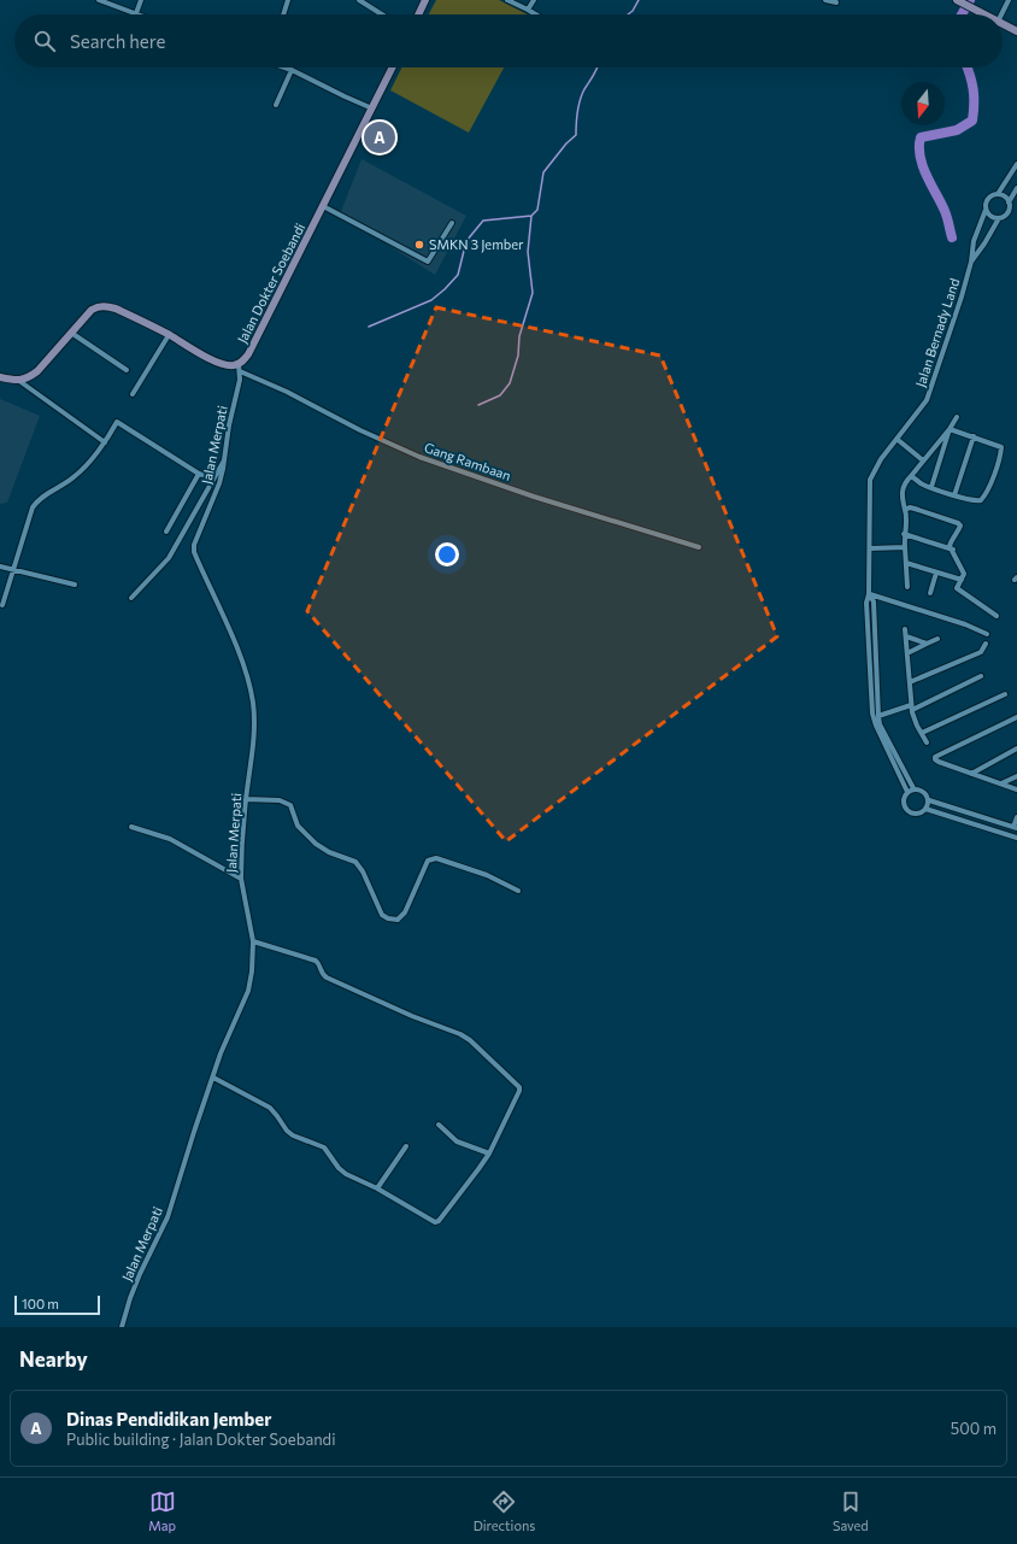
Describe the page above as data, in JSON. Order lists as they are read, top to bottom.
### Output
{
  "streets": {
    "main road": ["Jalan Dokter Soebandi"],
    "street": ["Jalan Bernady Land", "Jalan Merpati", "Gang Rambaan"]
  },
  "crossings": [
    ["Jalan Dokter Soebandi", "Jalan Merpati"],
    ["Jalan Dokter Soebandi", "Gang Rambaan"],
    ["Jalan Merpati", "Gang Rambaan"]
  ],
  "places": ["SMKN 3 Jember"],
  "scale_bar": "100 m",
  "north": "bottom",
  "page": {
    "search": "Search here",
    "pins": "A",
    "scale": "100 m",
    "heading": "Nearby",
    "list": [
      {
        "mark": "A",
        "name": "Dinas Pendidikan Jember",
        "note": "Public building · Jalan Dokter Soebandi",
        "value": "500 m"
      }
    ],
    "nav": ["Map", "Directions", "Saved"]
  }
}
